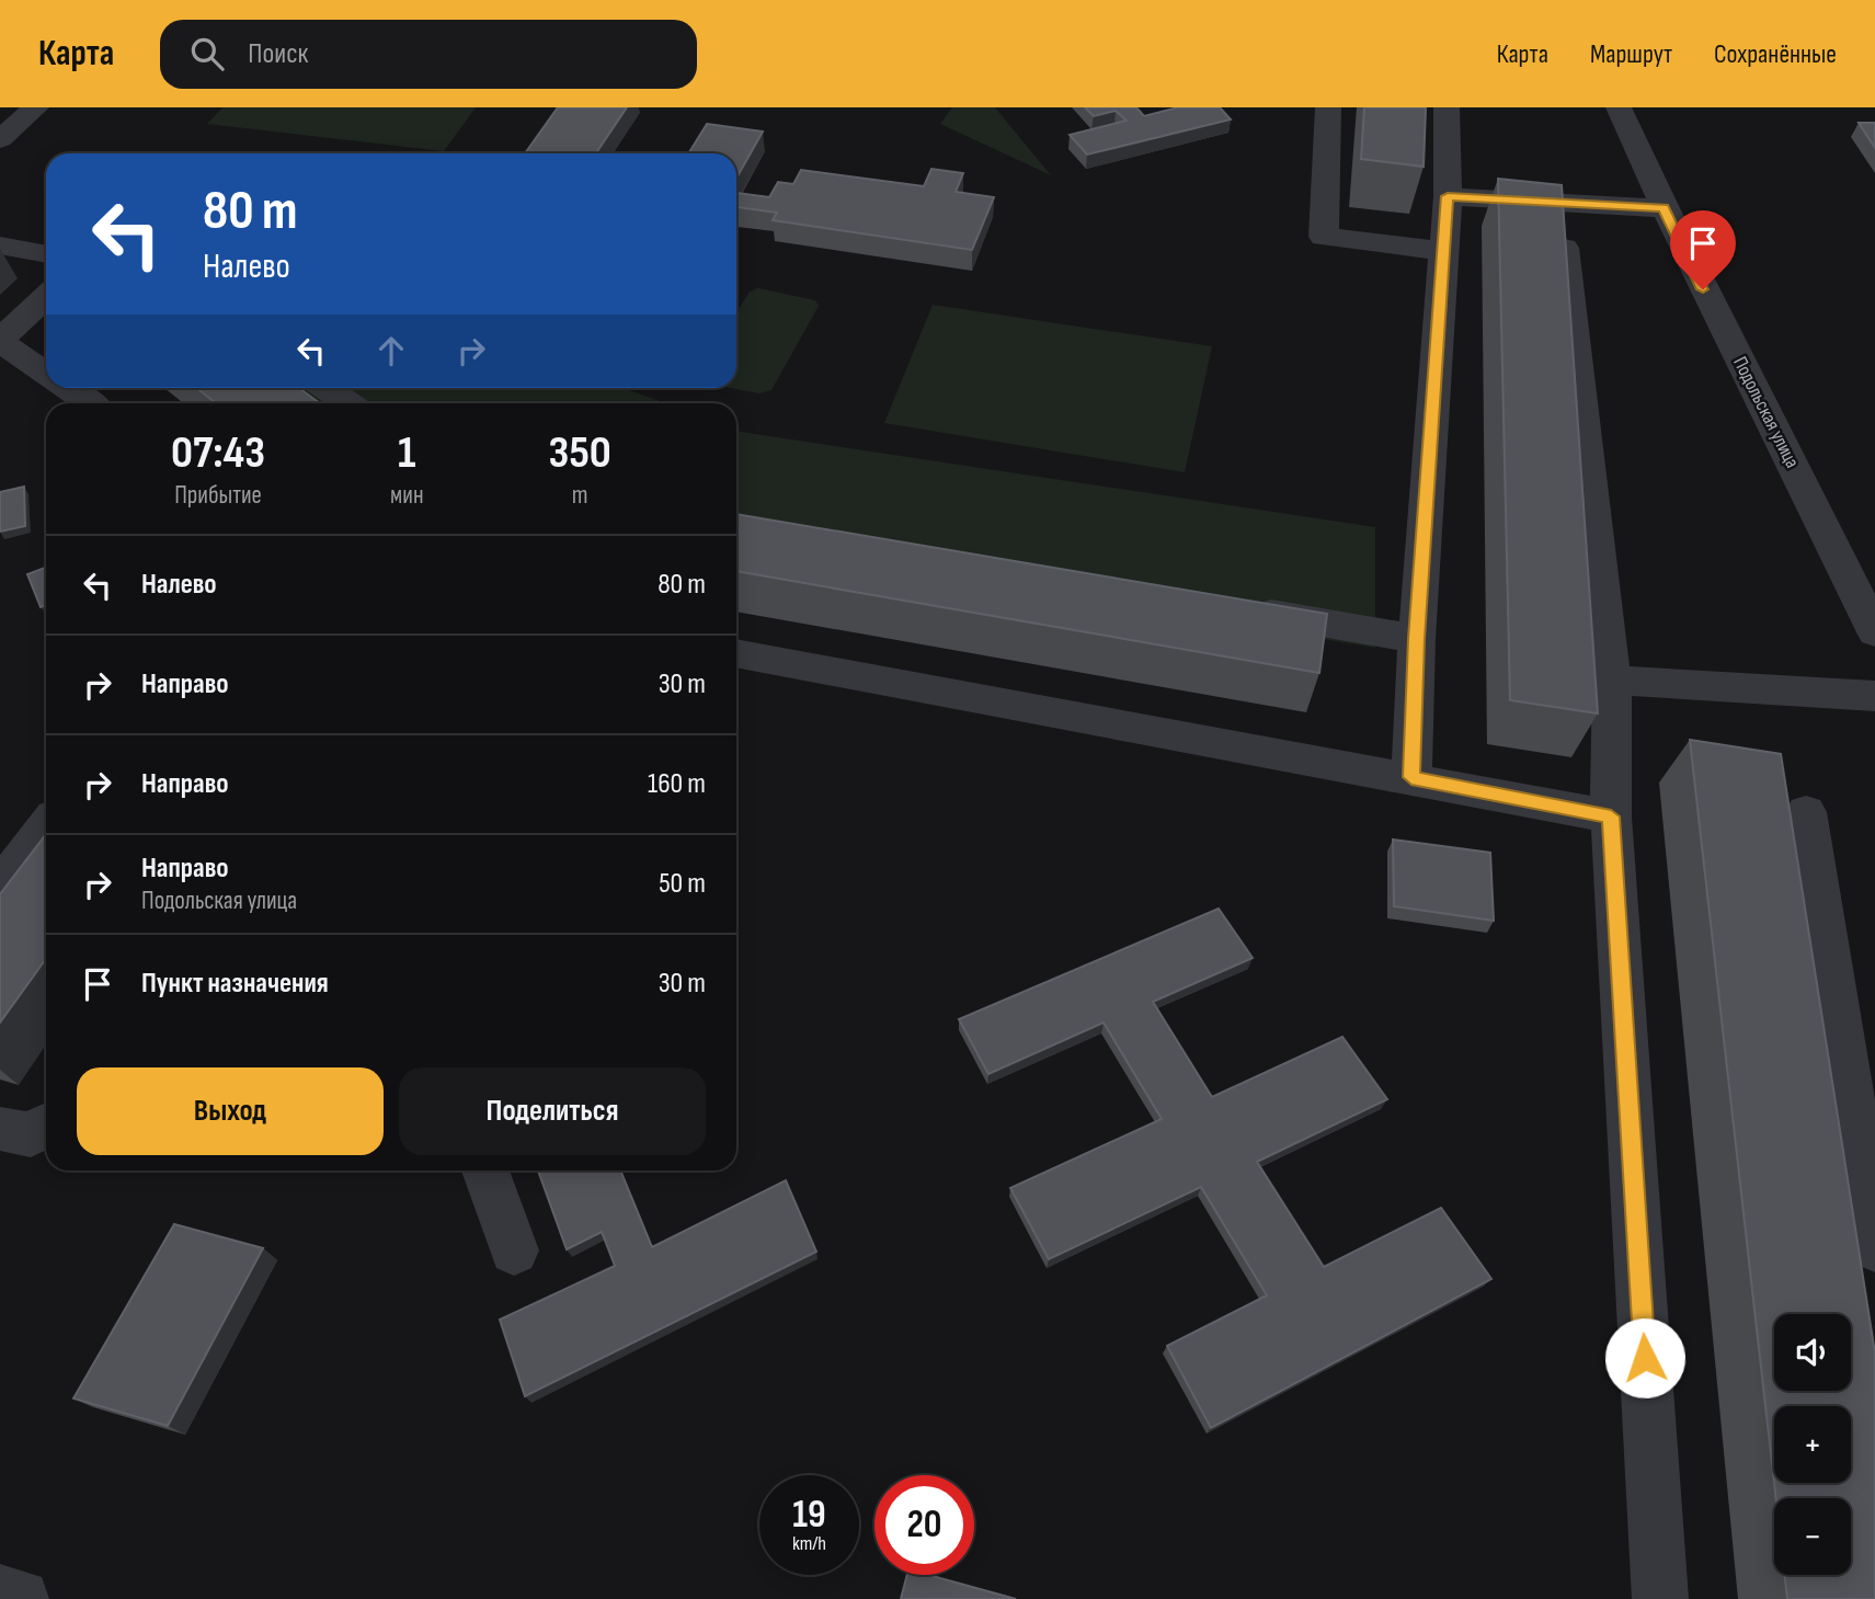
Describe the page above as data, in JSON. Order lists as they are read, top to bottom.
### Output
{
  "streets": {
    "street": ["Подольская улица"]
  },
  "page": {
    "header": "Карта",
    "search": "Поиск",
    "nav": ["Карта", "Маршрут", "Сохранённые"],
    "turn": ["80 m", "Налево"],
    "eta": [
      "07:43",
      "Прибытие",
      "1",
      "мин",
      "350",
      "m"
    ],
    "list": [
      {
        "name": "Налево",
        "value": "80 m"
      },
      {
        "name": "Направо",
        "value": "30 m"
      },
      {
        "name": "Направо",
        "value": "160 m"
      },
      {
        "name": "Направо",
        "note": "Подольская улица",
        "value": "50 m"
      },
      {
        "name": "Пункт назначения",
        "value": "30 m"
      }
    ],
    "buttons": ["Выход", "Поделиться"],
    "map_buttons": ["+", "−"],
    "speed": "19 km/h",
    "limit": "20"
  }
}
